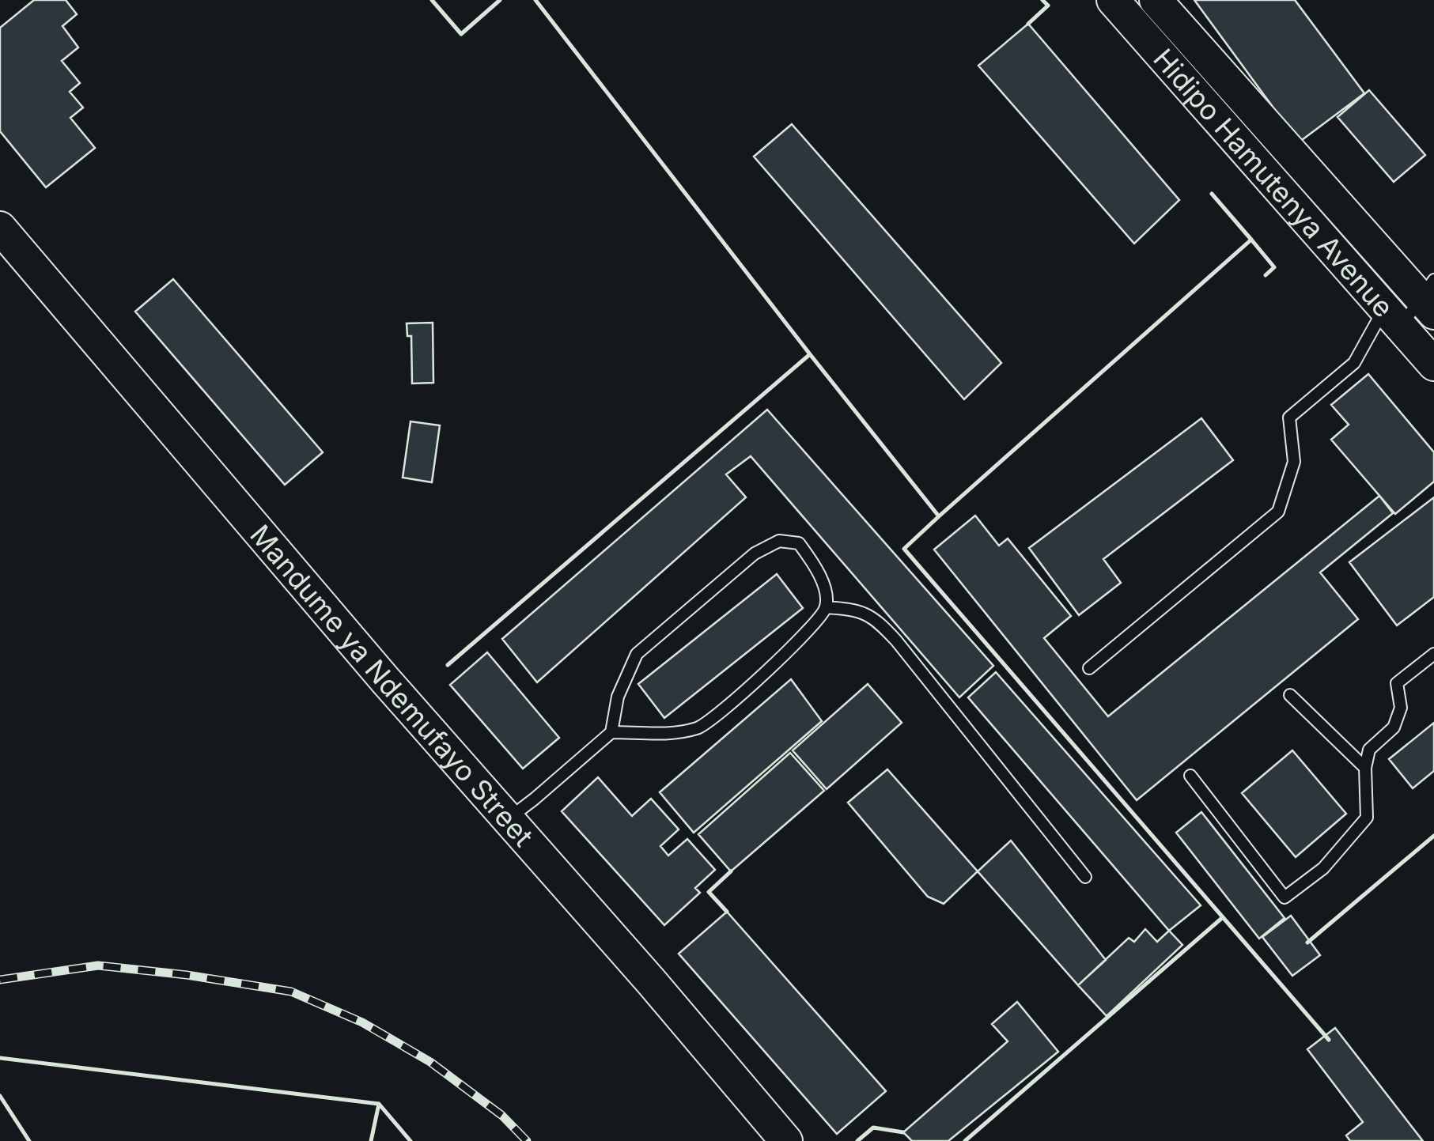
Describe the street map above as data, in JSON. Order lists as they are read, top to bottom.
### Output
{
  "streets": {
    "street": ["Hidipo Hamutenya Avenue", "Mandume ya Ndemufayo Street"]
  }
}
